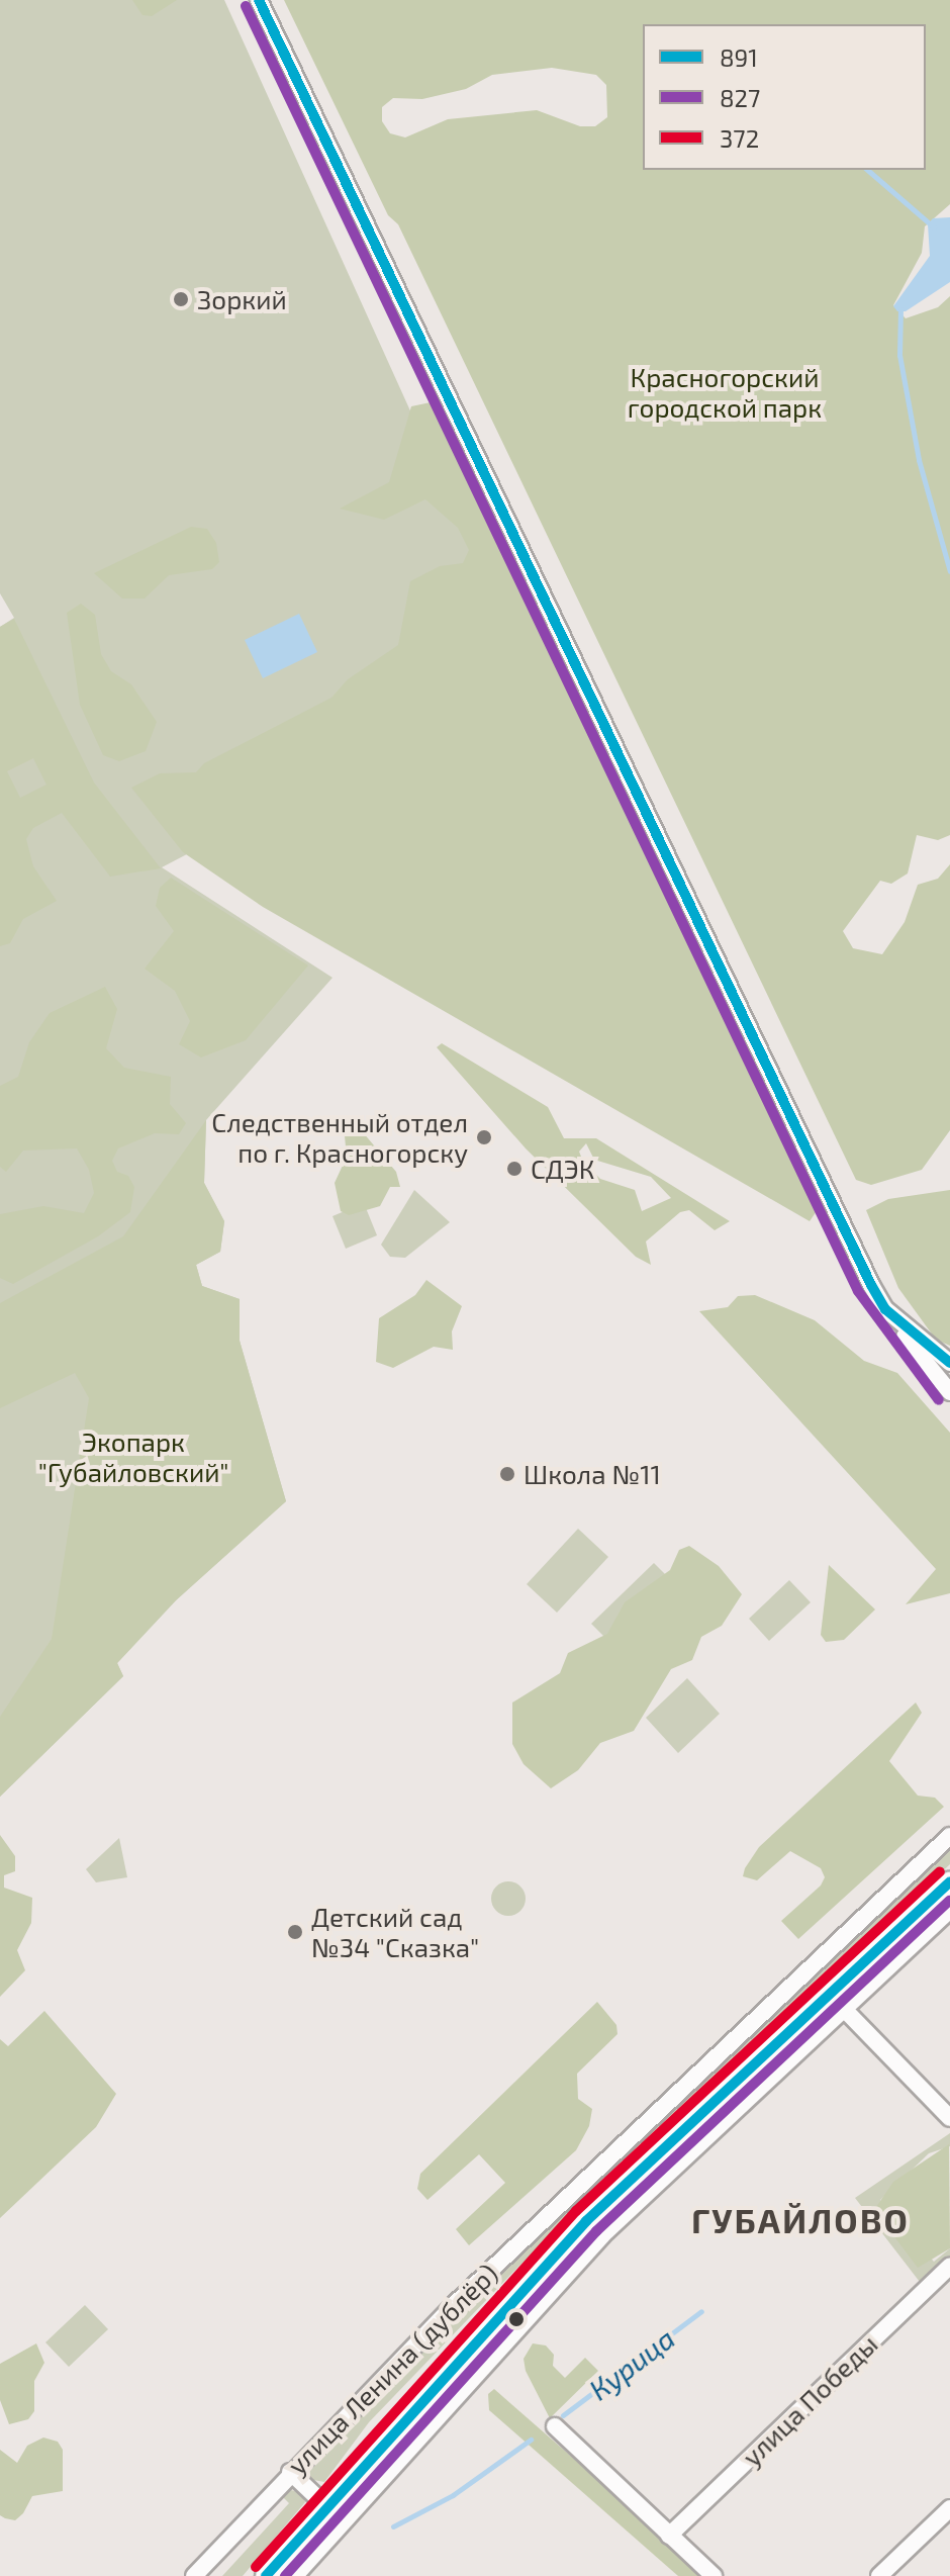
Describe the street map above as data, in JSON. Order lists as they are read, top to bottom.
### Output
{
  "streets": {
    "street": ["улица Ленина (дублёр)", "улица Победы"]
  },
  "districts": ["ГУБАЙЛОВО"],
  "water": ["Курица"],
  "parks": ["Красногорский городской парк", "Экопарк \"Губайловский\""],
  "places": [
    "Зоркий",
    "Следственный отдел по г. Красногорску",
    "СДЭК",
    "Школа №11",
    "Детский сад №34 \"Сказка\""
  ],
  "lines": ["transit line 891", "transit line 827", "transit line 372"],
  "legend": ["891", "827", "372"]
}
